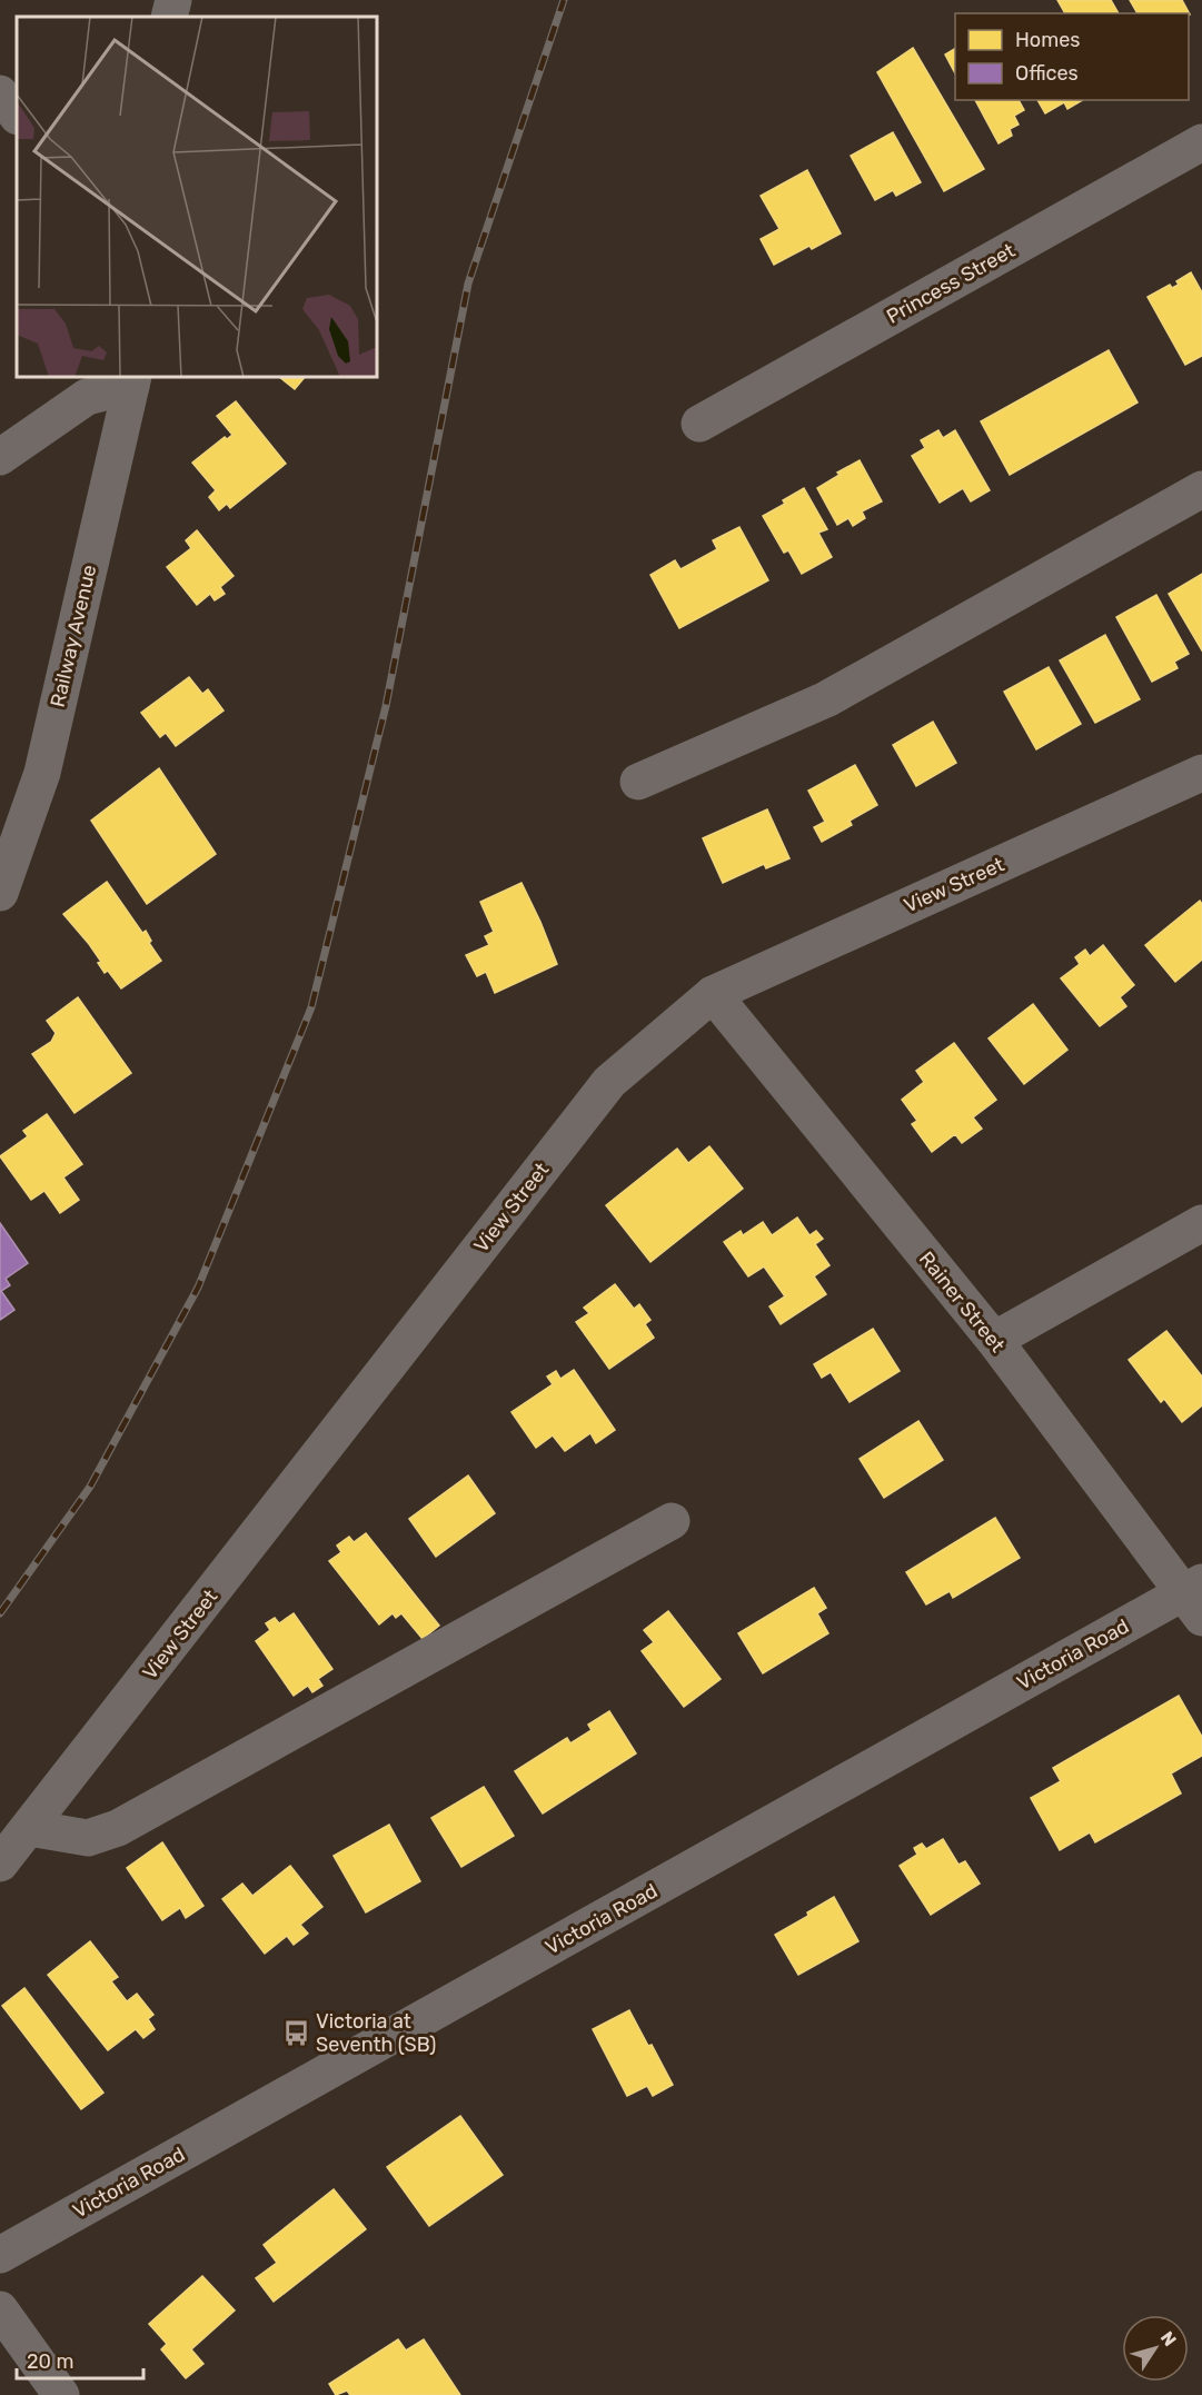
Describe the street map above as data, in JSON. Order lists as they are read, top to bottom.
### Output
{
  "streets": {
    "street": [
      "Princess Street",
      "Railway Avenue",
      "View Street",
      "Rainer Street",
      "Victoria Road"
    ]
  },
  "crossings": [
    ["View Street", "Rainer Street"],
    ["Rainer Street", "Victoria Road"]
  ],
  "places": {
    "bus stop": ["Victoria at Seventh (SB)"]
  },
  "legend": ["Homes", "Offices"],
  "scale_bar": "20 m",
  "north": "top right"
}
